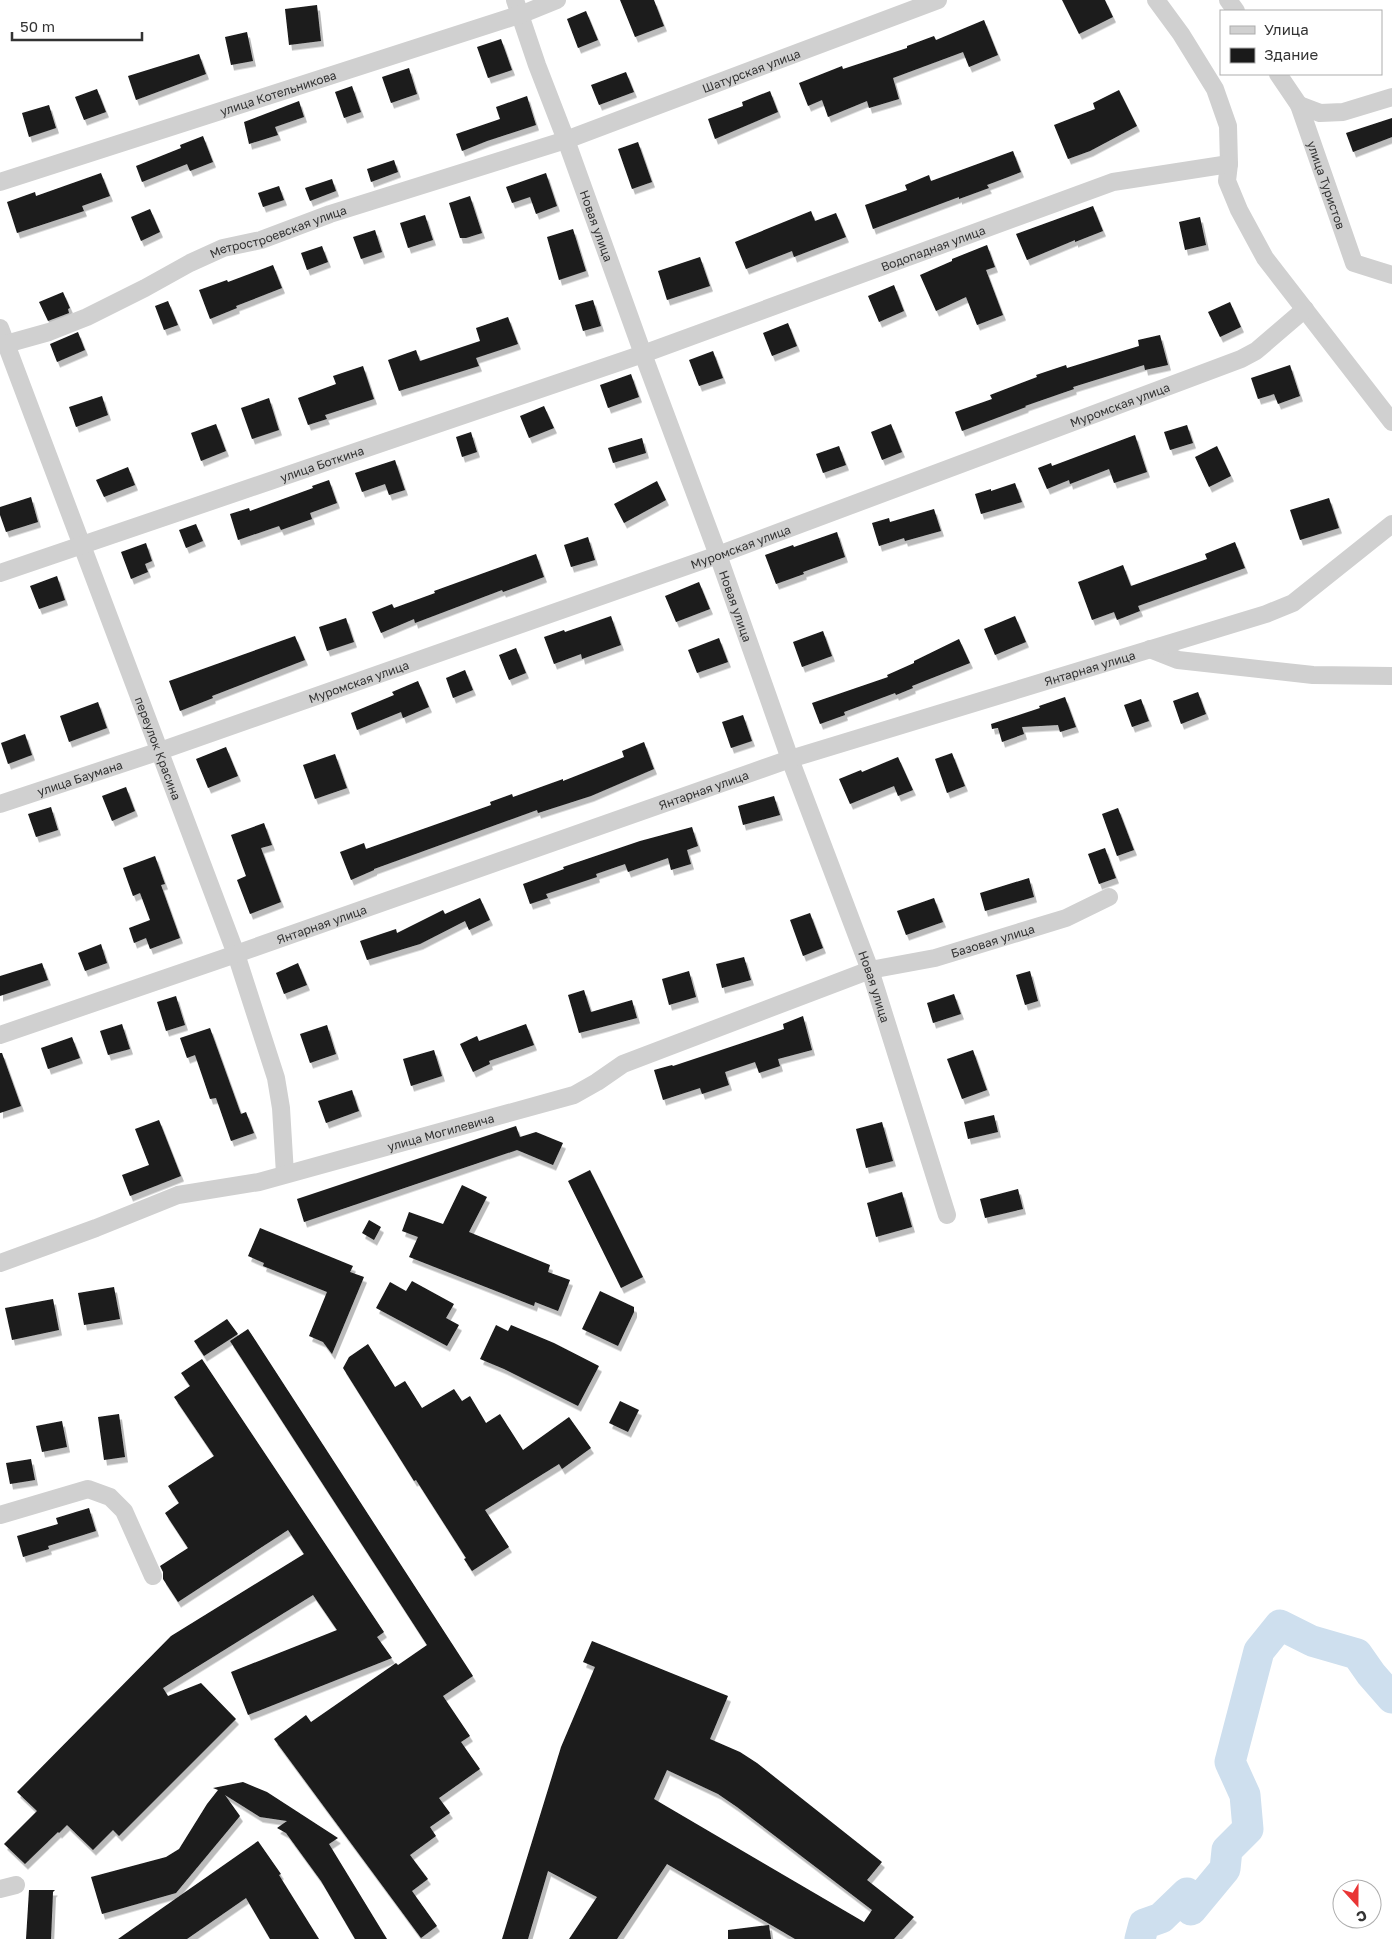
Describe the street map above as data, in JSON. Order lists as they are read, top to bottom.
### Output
{
  "streets": {
    "street": [
      "Шатурская улица",
      "улица Котельникова",
      "улица Туристов",
      "Новая улица",
      "Метростроевская улица",
      "Водопадная улица",
      "Муромская улица",
      "улица Боткина",
      "Янтарная улица",
      "переулок Красина",
      "улица Баумана",
      "Базовая улица",
      "улица Могилевича"
    ]
  },
  "crossings": [
    ["Шатурская улица", "Новая улица"],
    ["Шатурская улица", "Метростроевская улица"],
    ["улица Котельникова", "Новая улица"],
    ["Новая улица", "Метростроевская улица"],
    ["Новая улица", "Водопадная улица"],
    ["Новая улица", "Муромская улица"],
    ["Новая улица", "улица Боткина"],
    ["Новая улица", "Янтарная улица"],
    ["Новая улица", "Базовая улица"],
    ["Новая улица", "улица Могилевича"],
    ["Метростроевская улица", "переулок Красина"],
    ["Водопадная улица", "улица Боткина"],
    ["Муромская улица", "переулок Красина"],
    ["Муромская улица", "улица Баумана"],
    ["улица Боткина", "переулок Красина"],
    ["Янтарная улица", "переулок Красина"],
    ["переулок Красина", "улица Баумана"],
    ["переулок Красина", "улица Могилевича"],
    ["Базовая улица", "улица Могилевича"]
  ],
  "legend": ["Улица", "Здание"],
  "scale_bar": "50 m",
  "north": "bottom"
}
